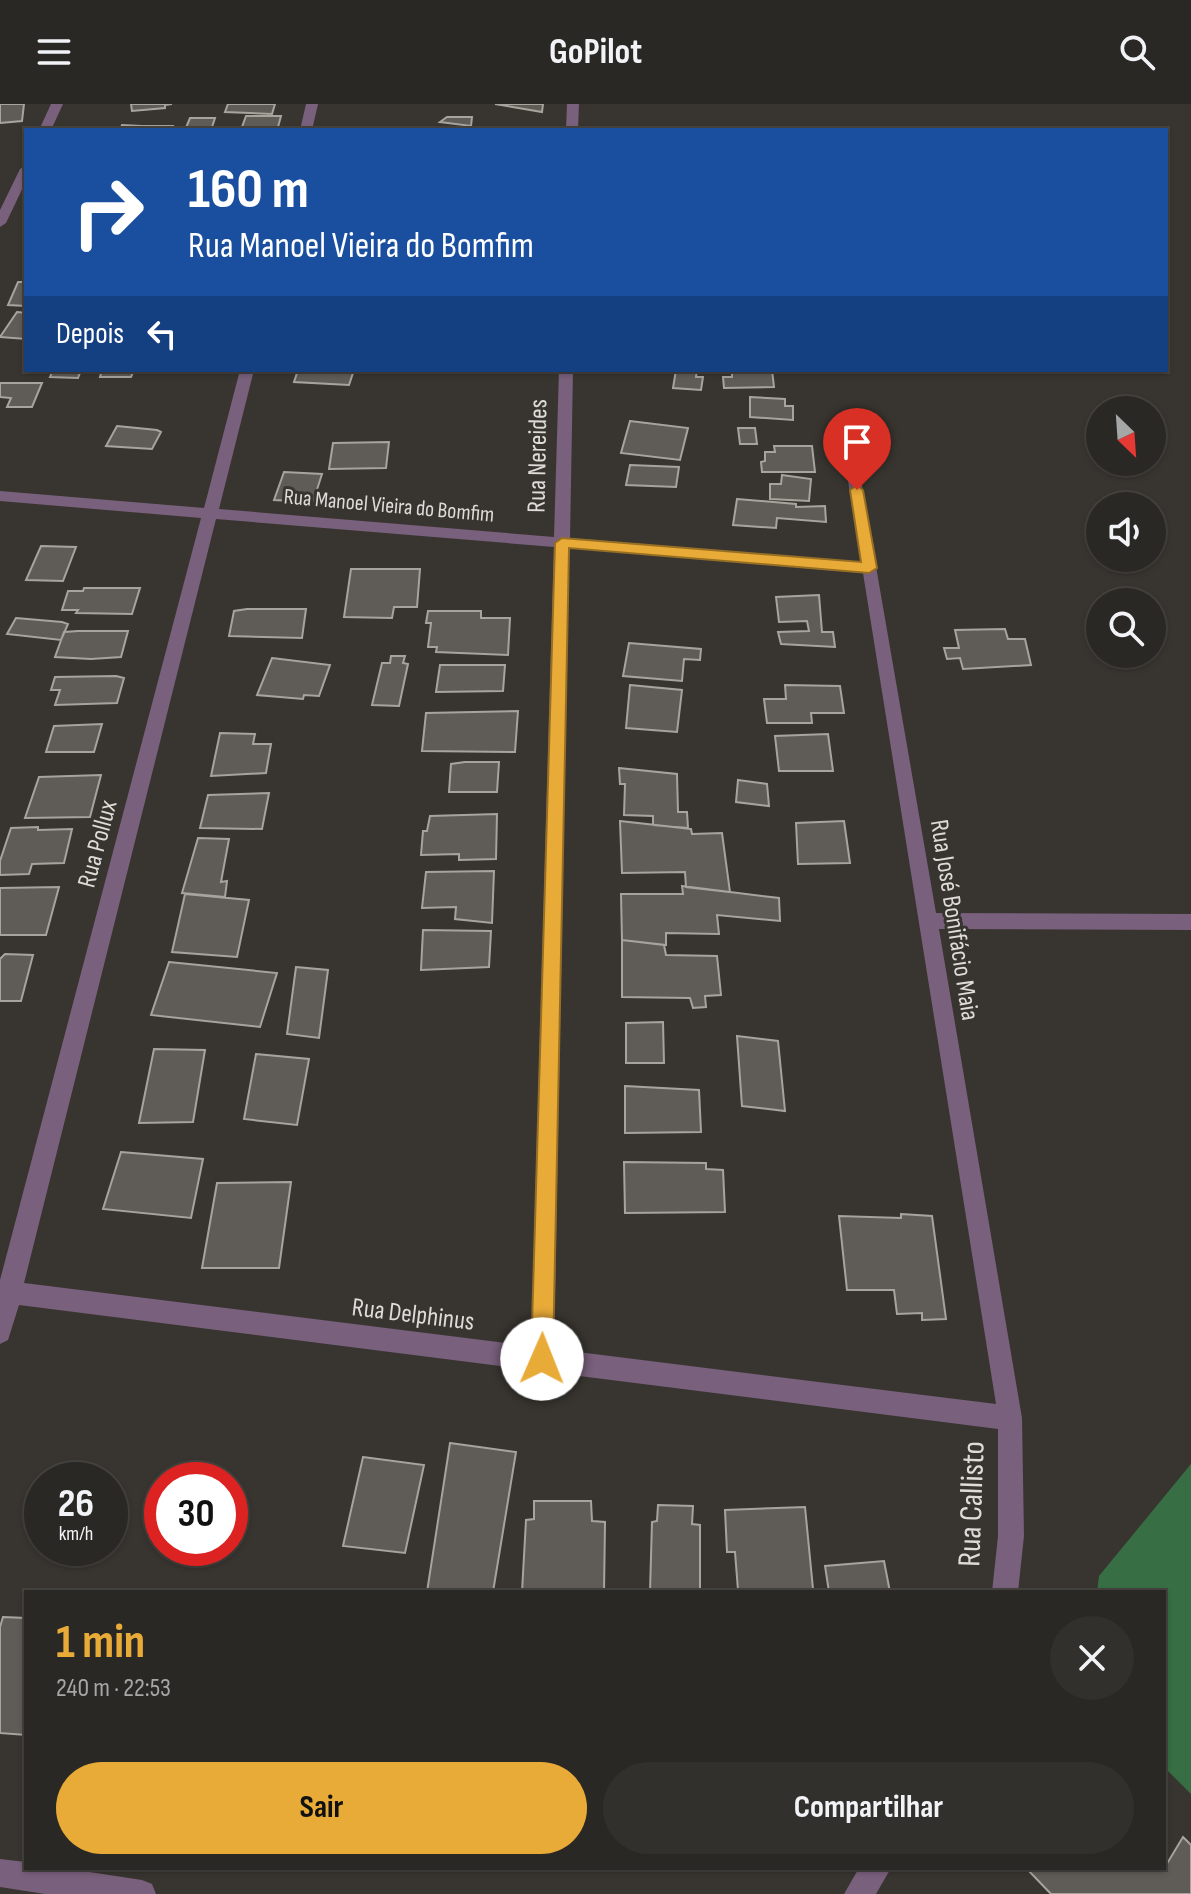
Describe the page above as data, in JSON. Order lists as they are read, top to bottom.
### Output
{
  "streets": {
    "street": [
      "Rua Nereides",
      "Rua Manoel Vieira do Bomfim",
      "Rua Pollux",
      "Rua José Bonifácio Maia",
      "Rua Delphinus",
      "Rua Callisto"
    ]
  },
  "crossings": [
    ["Rua Nereides", "Rua Manoel Vieira do Bomfim"],
    ["Rua Nereides", "Rua Delphinus"],
    ["Rua Manoel Vieira do Bomfim", "Rua Pollux"],
    ["Rua Manoel Vieira do Bomfim", "Rua José Bonifácio Maia"],
    ["Rua Pollux", "Rua Delphinus"],
    ["Rua José Bonifácio Maia", "Rua Delphinus"],
    ["Rua José Bonifácio Maia", "Rua Callisto"],
    ["Rua Delphinus", "Rua Callisto"]
  ],
  "north": "bottom right",
  "page": {
    "header": "GoPilot",
    "turn": ["160 m", "Rua Manoel Vieira do Bomfim"],
    "then": "Depois",
    "speed": "26 km/h",
    "limit": "30",
    "heading": ["1 min", "240 m · 22:53"],
    "buttons": ["Sair", "Compartilhar"]
  }
}
